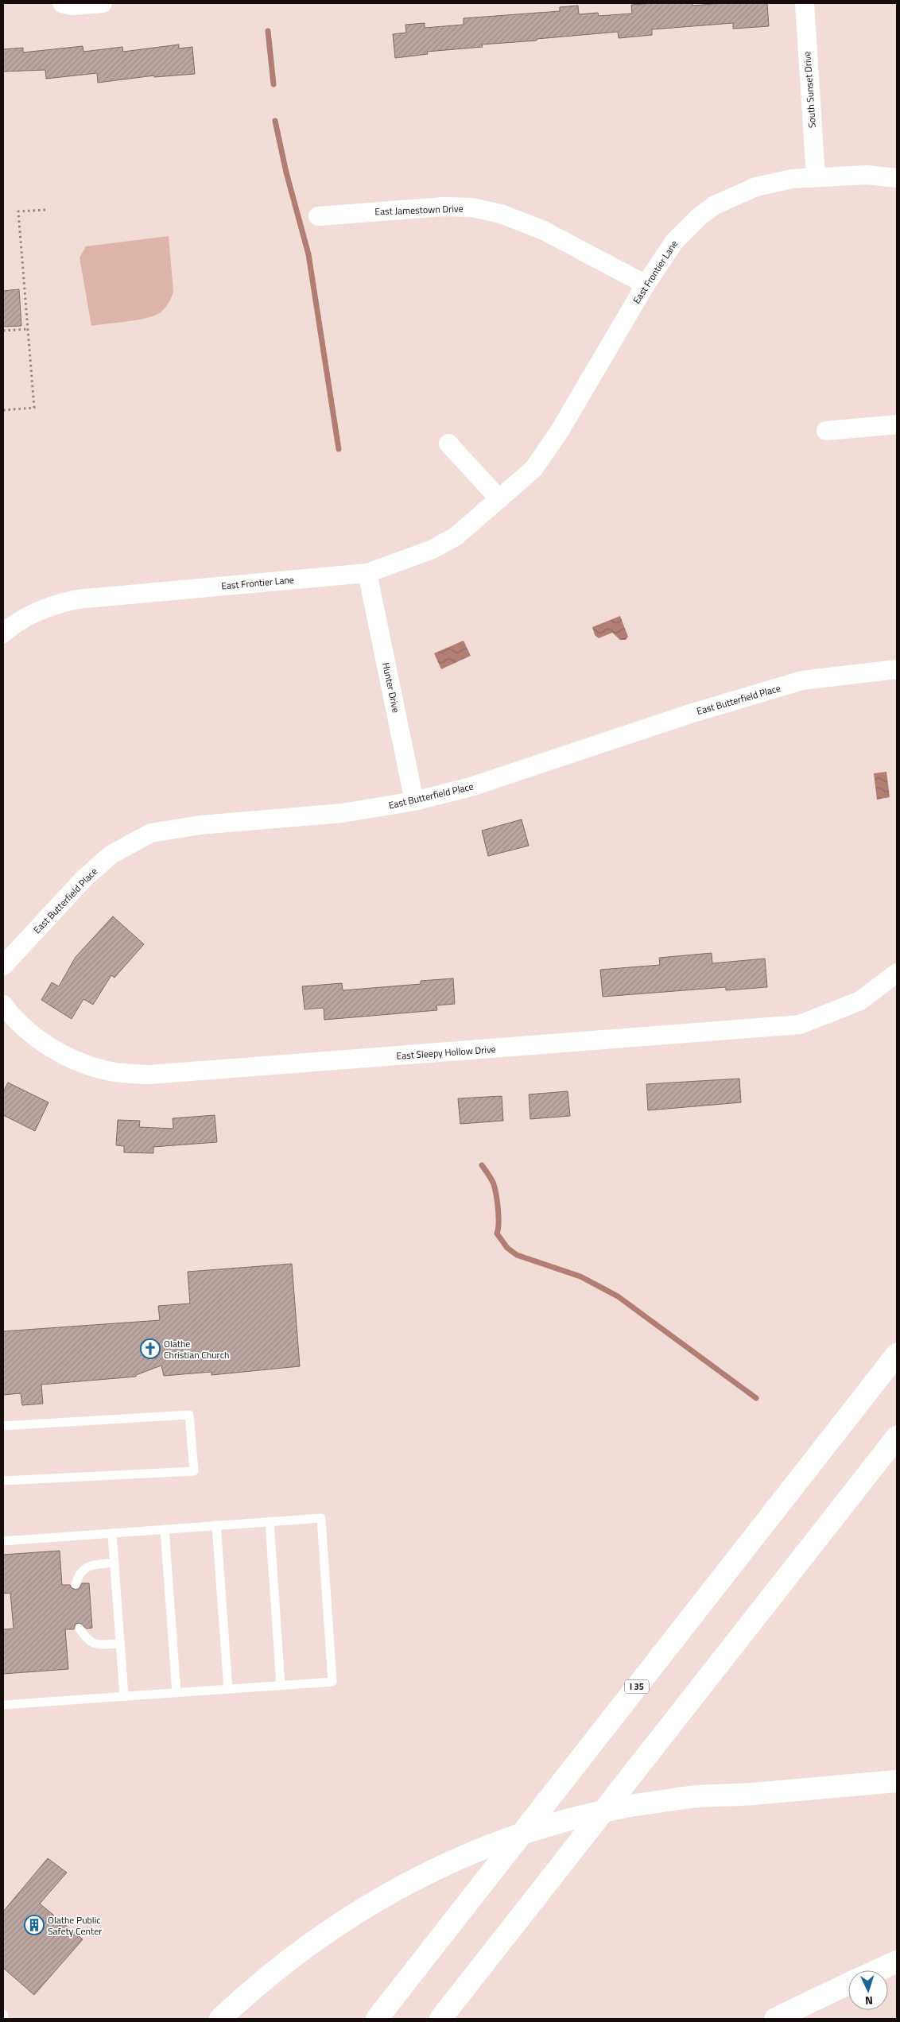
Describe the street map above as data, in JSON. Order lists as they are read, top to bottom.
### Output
{
  "streets": {
    "highway": ["I 35"],
    "street": [
      "South Sunset Drive",
      "East Jamestown Drive",
      "East Frontier Lane",
      "Hunter Drive",
      "East Butterfield Place",
      "East Sleepy Hollow Drive"
    ]
  },
  "crossings": [
    ["South Sunset Drive", "East Frontier Lane"],
    ["East Jamestown Drive", "East Frontier Lane"],
    ["East Frontier Lane", "Hunter Drive"],
    ["Hunter Drive", "East Butterfield Place"]
  ],
  "places": {
    "church": ["Olathe Christian Church"],
    "building": ["Olathe Public Safety Center"]
  },
  "north": "bottom"
}
